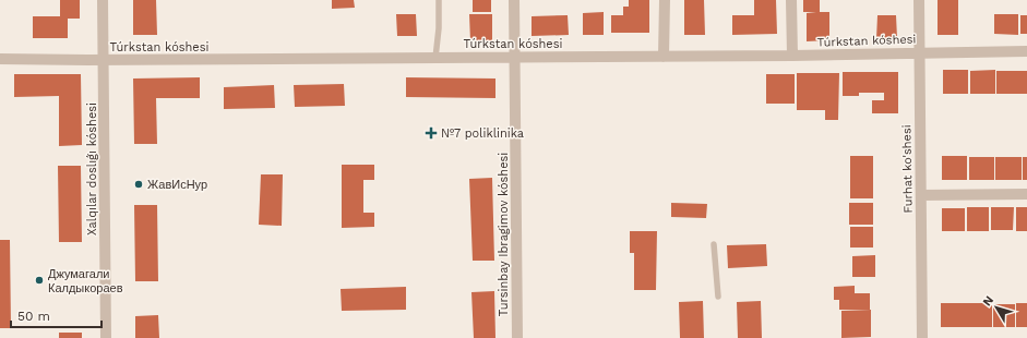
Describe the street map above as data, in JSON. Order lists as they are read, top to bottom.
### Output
{
  "streets": {
    "street": [
      "Túrkstan kóshesi",
      "Xalqılar doslıǵı kóshesi",
      "Furhat ko'shesi",
      "Tursinbay Ibragimov kóshesi"
    ]
  },
  "crossings": [
    ["Túrkstan kóshesi", "Xalqılar doslıǵı kóshesi"],
    ["Túrkstan kóshesi", "Furhat ko'shesi"],
    ["Túrkstan kóshesi", "Tursinbay Ibragimov kóshesi"]
  ],
  "places": {
    "health": ["№7 poliklinika"],
    "other": ["ЖавИсНур", "Джумагали Калдыкораев"]
  },
  "scale_bar": "50 m",
  "north": "top left"
}
